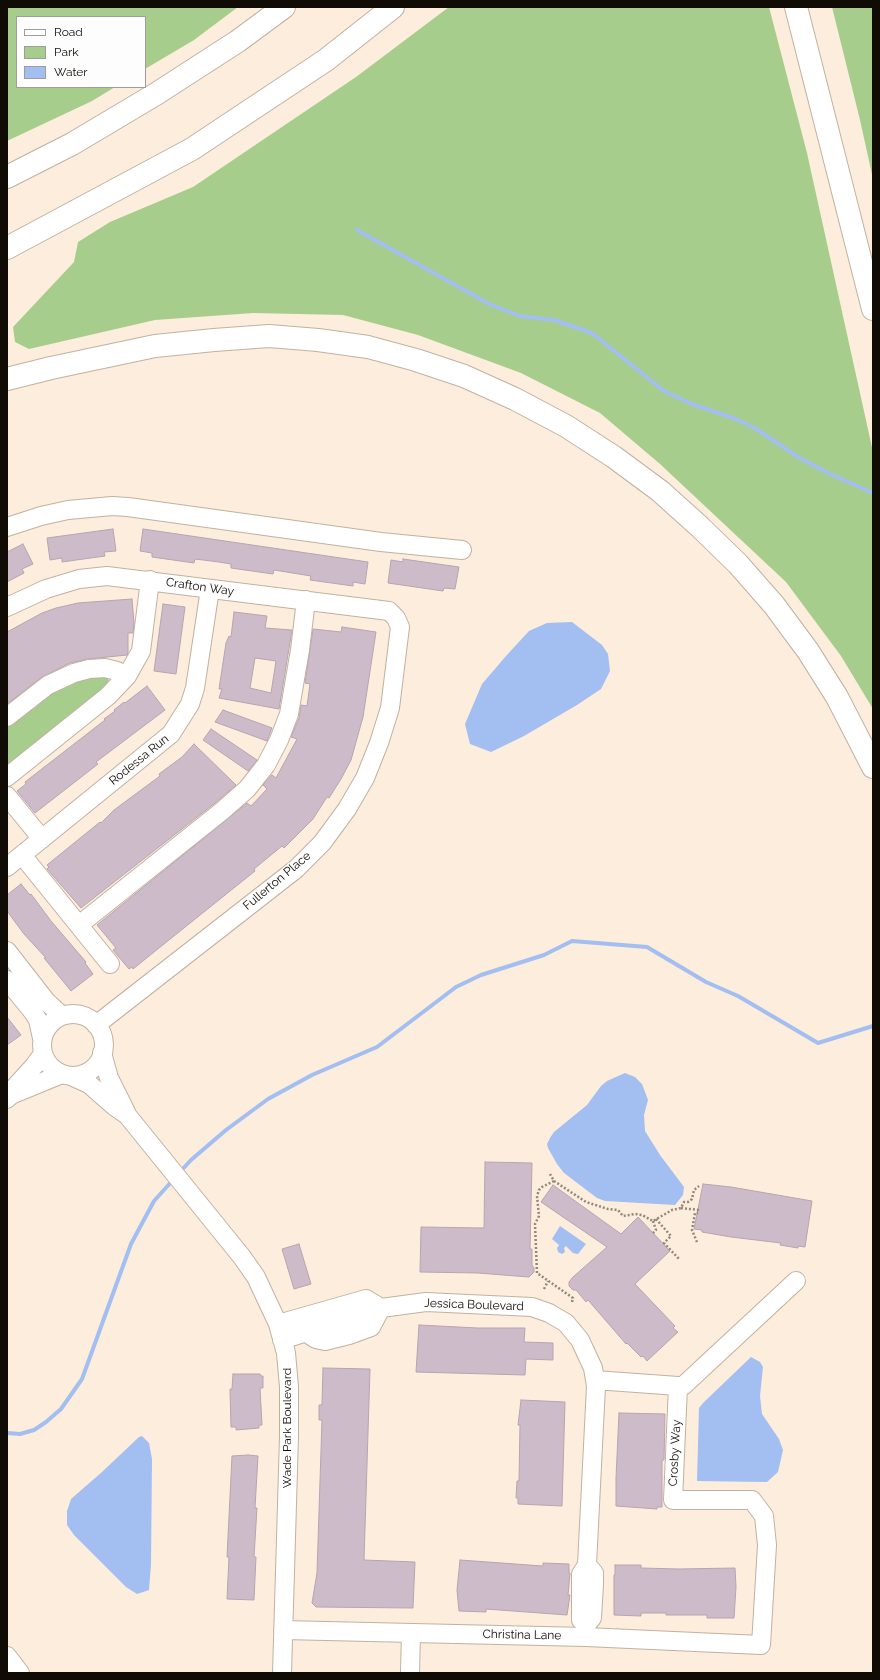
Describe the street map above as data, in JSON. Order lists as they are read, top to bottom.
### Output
{
  "streets": {
    "street": [
      "Crafton Way",
      "Rodessa Run",
      "Fullerton Place",
      "Jessica Boulevard",
      "Wade Park Boulevard",
      "Crosby Way",
      "Christina Lane"
    ]
  },
  "crossings": [
    ["Crafton Way", "Rodessa Run"],
    ["Crafton Way", "Fullerton Place"],
    ["Fullerton Place", "Wade Park Boulevard"],
    ["Jessica Boulevard", "Christina Lane"],
    ["Wade Park Boulevard", "Christina Lane"],
    ["Crosby Way", "Christina Lane"]
  ],
  "legend": ["Road", "Park", "Water"]
}
